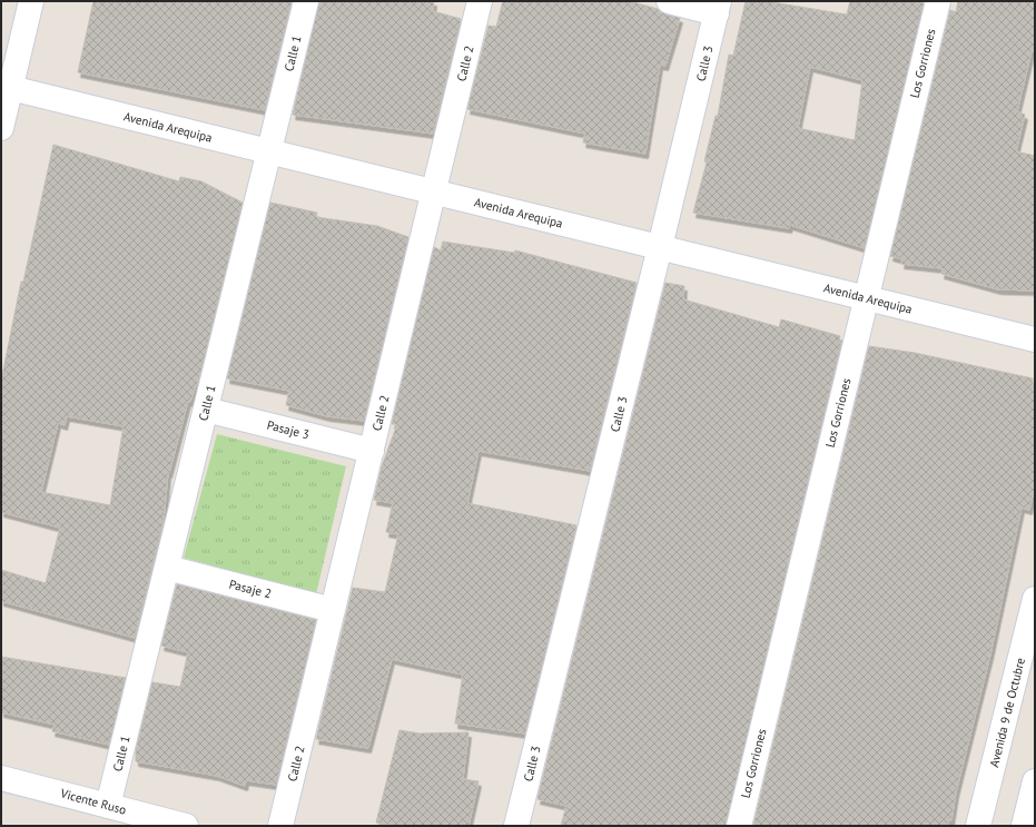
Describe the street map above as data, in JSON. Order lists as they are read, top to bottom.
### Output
{
  "streets": {
    "street": [
      "Calle 1",
      "Calle 2",
      "Calle 3",
      "Los Gorriones",
      "Avenida Arequipa",
      "Pasaje 3",
      "Pasaje 2",
      "Avenida 9 de Octubre",
      "Vicente Ruso"
    ]
  },
  "crossings": [
    ["Calle 1", "Avenida Arequipa"],
    ["Calle 1", "Pasaje 3"],
    ["Calle 1", "Pasaje 2"],
    ["Calle 1", "Vicente Ruso"],
    ["Calle 2", "Avenida Arequipa"],
    ["Calle 2", "Pasaje 3"],
    ["Calle 2", "Pasaje 2"],
    ["Calle 3", "Avenida Arequipa"],
    ["Los Gorriones", "Avenida Arequipa"]
  ]
}
